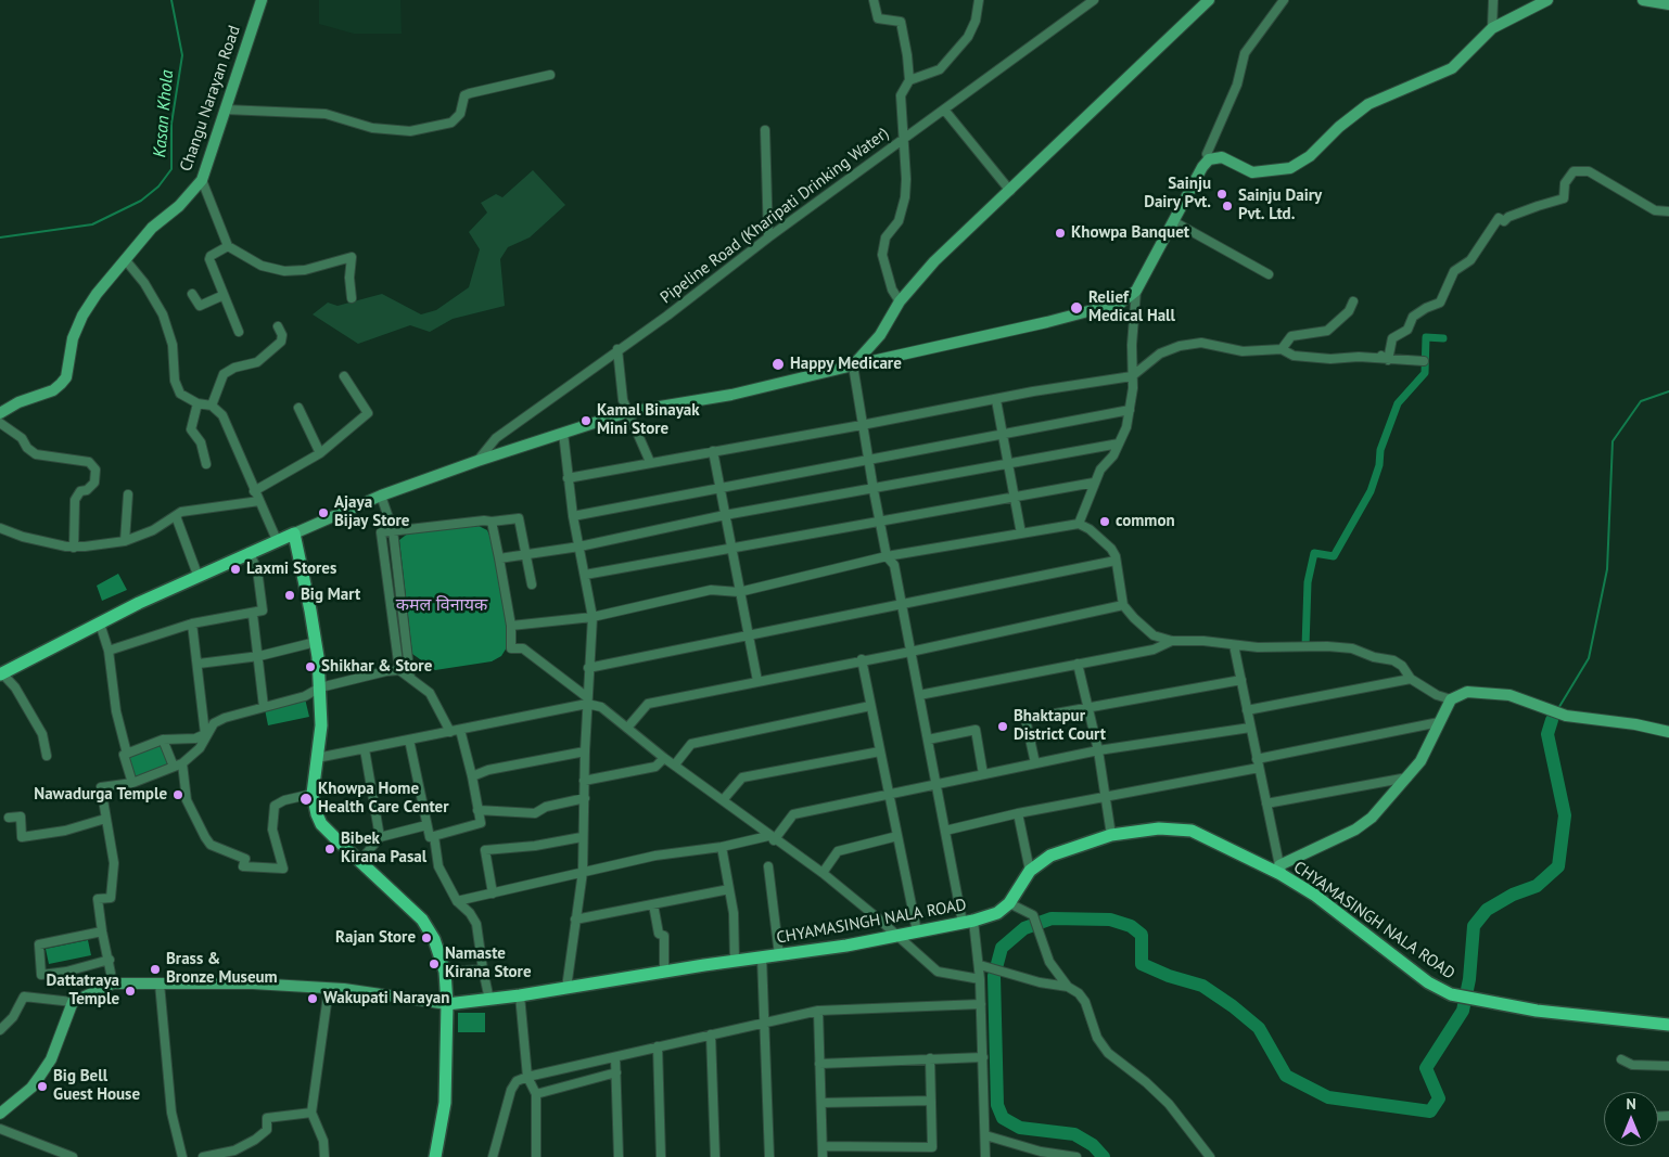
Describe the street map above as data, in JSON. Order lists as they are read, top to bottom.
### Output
{
  "streets": {
    "main road": ["Changu Narayan Road", "CHYAMASINGH NALA ROAD"],
    "street": ["Pipeline Road (Kharipati Drinking Water)"]
  },
  "districts": ["कमल विनायक"],
  "water": ["Kasan Khola"],
  "places": [
    "Sainju Dairy Pvt.",
    "Sainju Dairy Pvt. Ltd.",
    "Khowpa Banquet",
    "Relief Medical Hall",
    "Happy Medicare",
    "Kamal Binayak Mini Store",
    "Ajaya Bijay Store",
    "common",
    "Laxmi Stores",
    "Big Mart",
    "Shikhar & Store",
    "Bhaktapur District Court",
    "Nawadurga Temple",
    "Khowpa Home Health Care Center",
    "Bibek Kirana Pasal",
    "Rajan Store",
    "Namaste Kirana Store",
    "Brass & Bronze Museum",
    "Dattatraya Temple",
    "Wakupati Narayan",
    "Big Bell Guest House"
  ],
  "north": "top"
}
